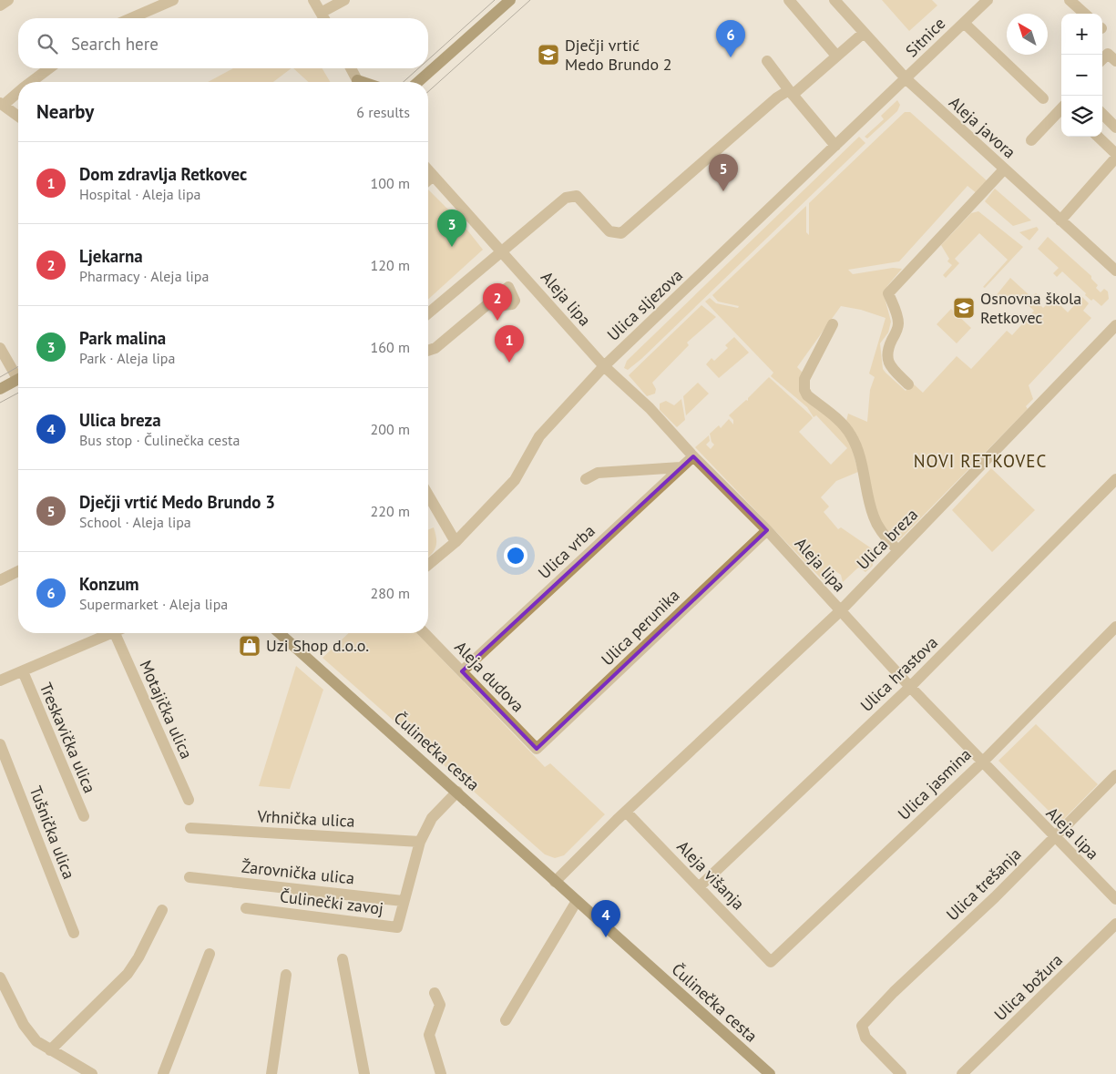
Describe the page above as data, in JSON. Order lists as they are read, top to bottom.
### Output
{
  "streets": {
    "main road": ["Čulinečka cesta"],
    "street": [
      "Sitnice",
      "Aleja javora",
      "Aleja lipa",
      "Ulica sljezova",
      "Ulica breza",
      "Ulica vrba",
      "Ulica perunika",
      "Ulica hrastova",
      "Aleja dudova",
      "Motajička ulica",
      "Treskavička ulica",
      "Ulica jasmina",
      "Vrhnička ulica",
      "Tušnička ulica",
      "Žarovnička ulica",
      "Aleja višanja",
      "Ulica trešanja",
      "Čulinečki zavoj",
      "Ulica božura"
    ]
  },
  "crossings": [
    ["Sitnice", "Aleja javora"],
    ["Sitnice", "Ulica sljezova"],
    ["Aleja javora", "Ulica sljezova"],
    ["Aleja lipa", "Ulica sljezova"],
    ["Aleja lipa", "Ulica breza"],
    ["Aleja lipa", "Ulica vrba"],
    ["Aleja lipa", "Ulica perunika"],
    ["Aleja lipa", "Ulica hrastova"],
    ["Aleja lipa", "Ulica jasmina"],
    ["Aleja lipa", "Ulica trešanja"],
    ["Ulica breza", "Čulinečka cesta"],
    ["Ulica breza", "Aleja višanja"],
    ["Ulica vrba", "Aleja dudova"],
    ["Ulica perunika", "Aleja dudova"],
    ["Ulica hrastova", "Aleja višanja"],
    ["Čulinečka cesta", "Čulinečki zavoj"],
    ["Ulica jasmina", "Aleja višanja"],
    ["Vrhnička ulica", "Čulinečki zavoj"],
    ["Žarovnička ulica", "Čulinečki zavoj"]
  ],
  "districts": ["NOVI RETKOVEC"],
  "places": {
    "school or university": ["Dječji vrtić Medo Brundo 2", "Osnovna škola Retkovec"],
    "shop": ["Uzi Shop d.o.o."]
  },
  "north": "top left",
  "page": {
    "map_buttons": ["+", "−"],
    "search": "Search here",
    "pins": [
      "6",
      "5",
      "3",
      "2",
      "1",
      "4"
    ],
    "heading": ["Nearby", "6 results"],
    "list": [
      {
        "mark": "1",
        "name": "Dom zdravlja Retkovec",
        "note": "Hospital · Aleja lipa",
        "value": "100 m"
      },
      {
        "mark": "2",
        "name": "Ljekarna",
        "note": "Pharmacy · Aleja lipa",
        "value": "120 m"
      },
      {
        "mark": "3",
        "name": "Park malina",
        "note": "Park · Aleja lipa",
        "value": "160 m"
      },
      {
        "mark": "4",
        "name": "Ulica breza",
        "note": "Bus stop · Čulinečka cesta",
        "value": "200 m"
      },
      {
        "mark": "5",
        "name": "Dječji vrtić Medo Brundo 3",
        "note": "School · Aleja lipa",
        "value": "220 m"
      },
      {
        "mark": "6",
        "name": "Konzum",
        "note": "Supermarket · Aleja lipa",
        "value": "280 m"
      }
    ]
  }
}
